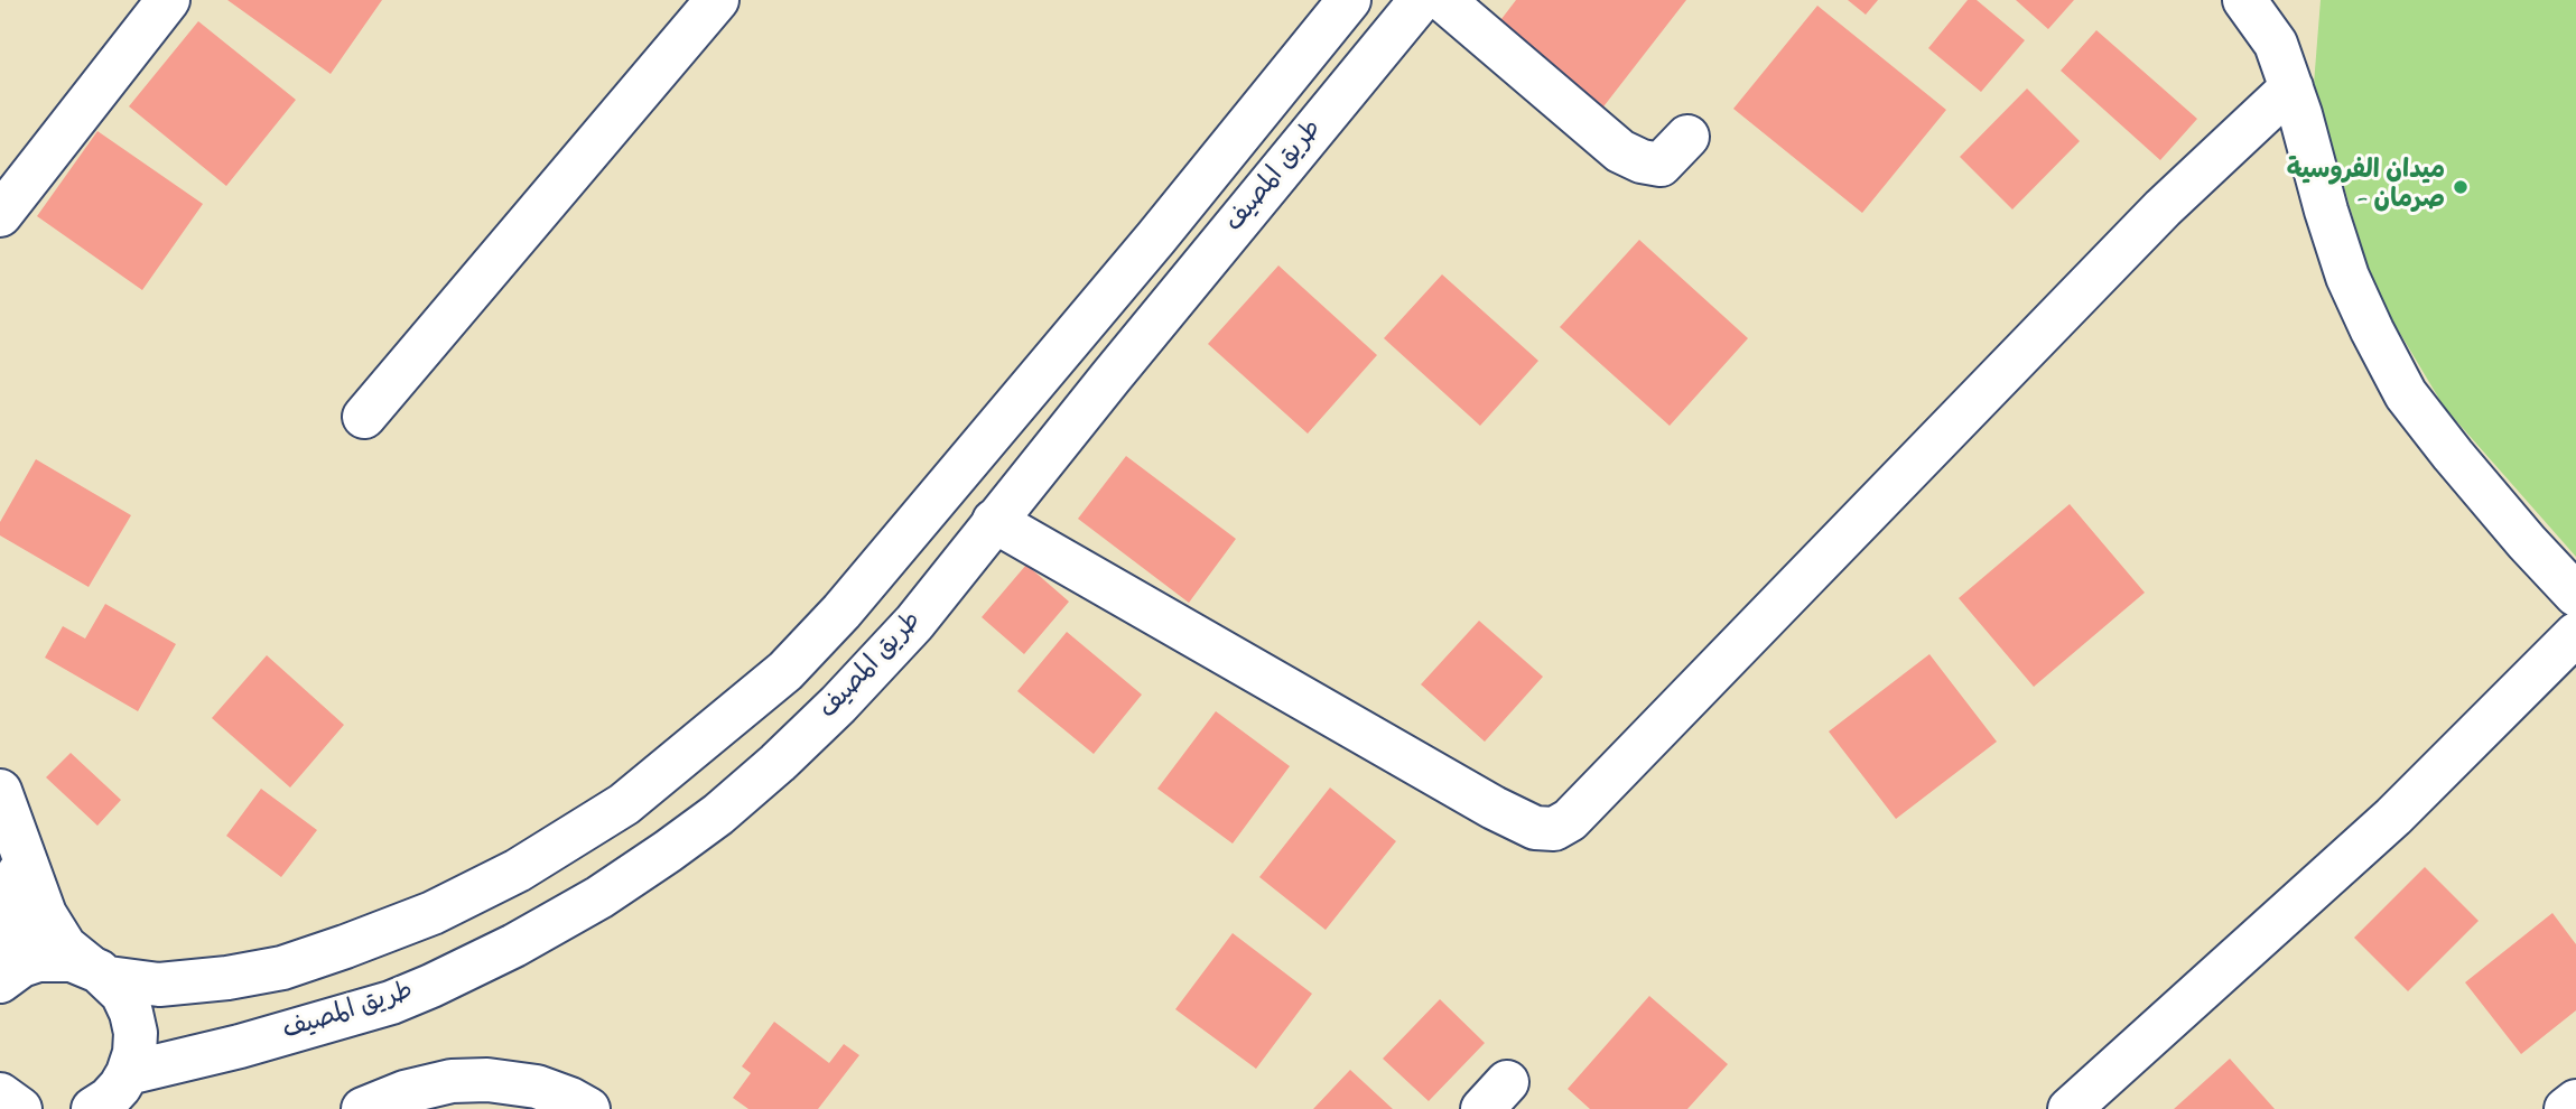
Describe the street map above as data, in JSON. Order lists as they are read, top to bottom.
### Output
{
  "streets": {
    "street": ["طريق المصيف"]
  },
  "places": ["ميدان الفروسية - صرمان"]
}
